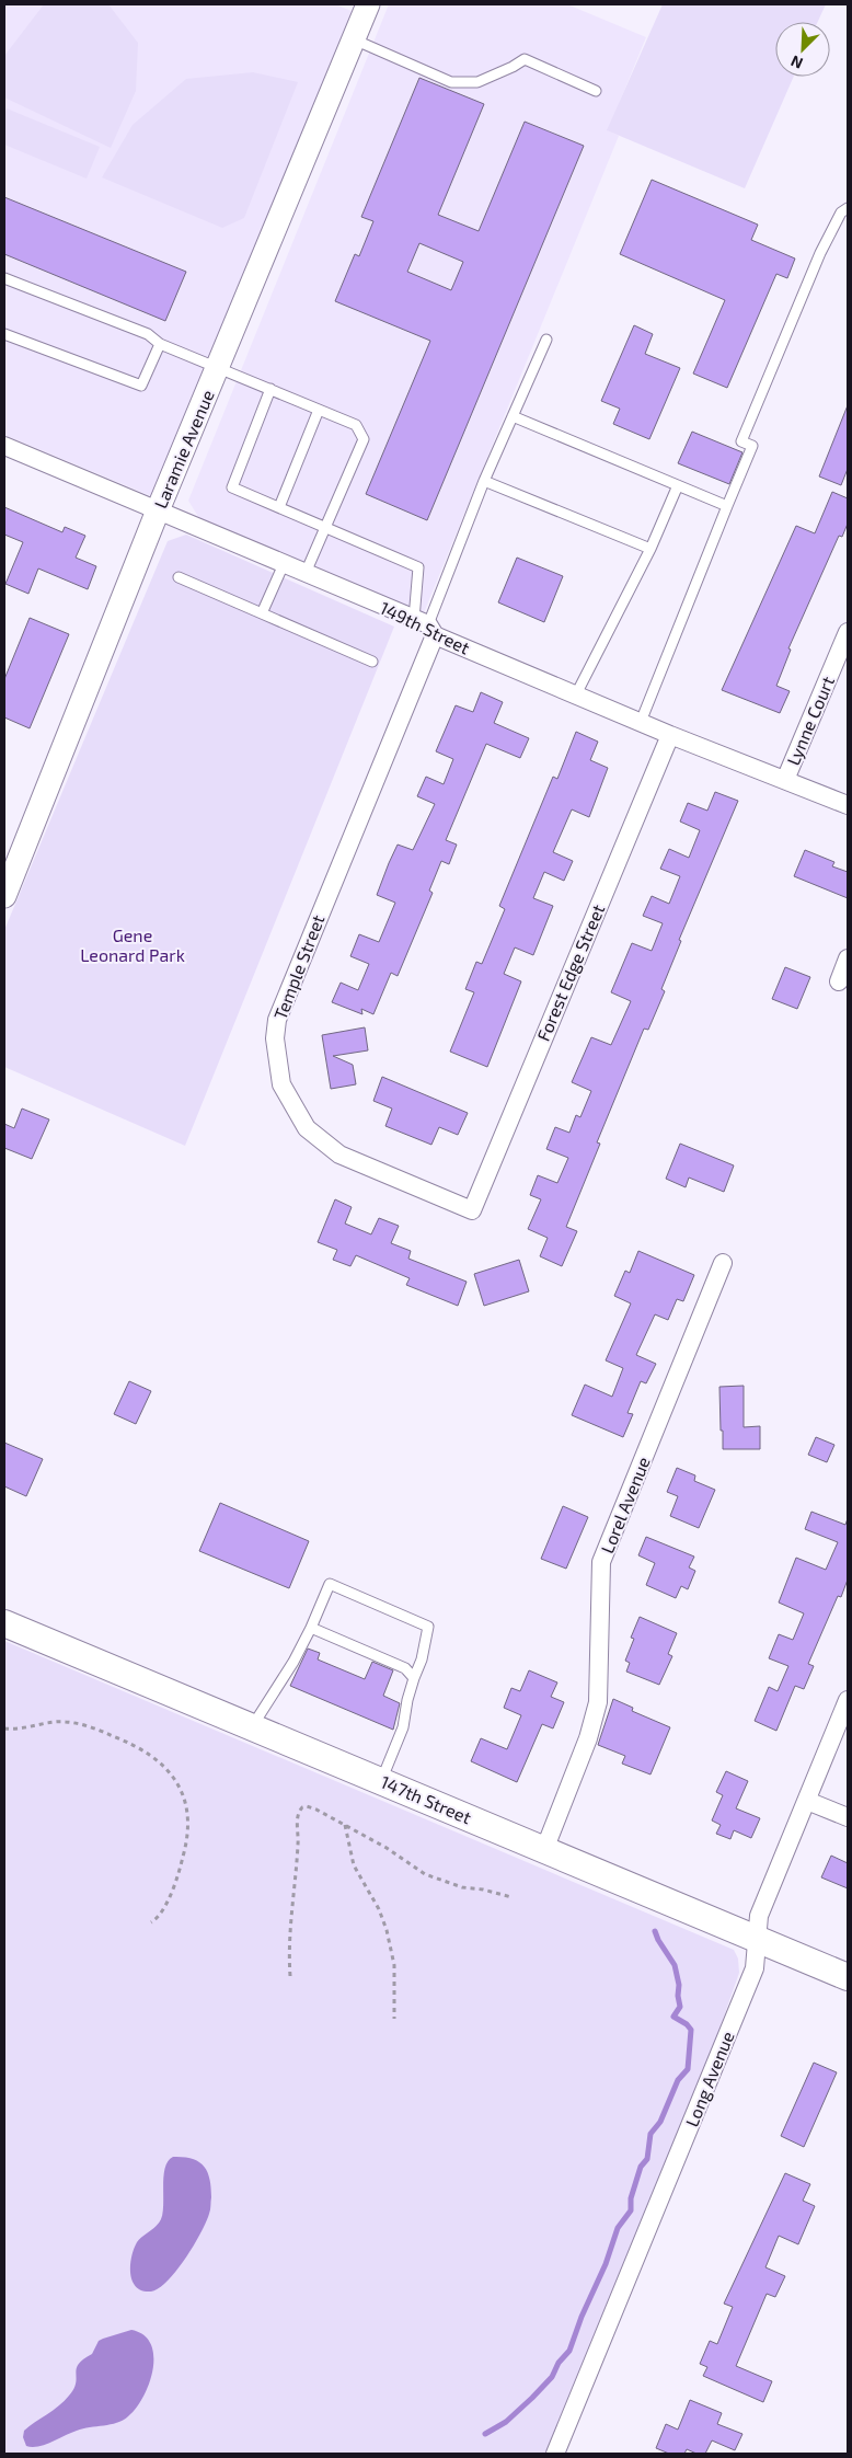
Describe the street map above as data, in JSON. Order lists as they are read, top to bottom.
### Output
{
  "streets": {
    "main road": ["147th Street"],
    "street": [
      "Laramie Avenue",
      "149th Street",
      "Lynne Court",
      "Temple Street",
      "Forest Edge Street",
      "Lorel Avenue",
      "Long Avenue"
    ]
  },
  "crossings": [
    ["Laramie Avenue", "149th Street"],
    ["149th Street", "Lynne Court"],
    ["149th Street", "Temple Street"],
    ["149th Street", "Forest Edge Street"],
    ["Temple Street", "Forest Edge Street"],
    ["Lorel Avenue", "147th Street"],
    ["147th Street", "Long Avenue"]
  ],
  "parks": ["Gene Leonard Park"],
  "north": "bottom left"
}
